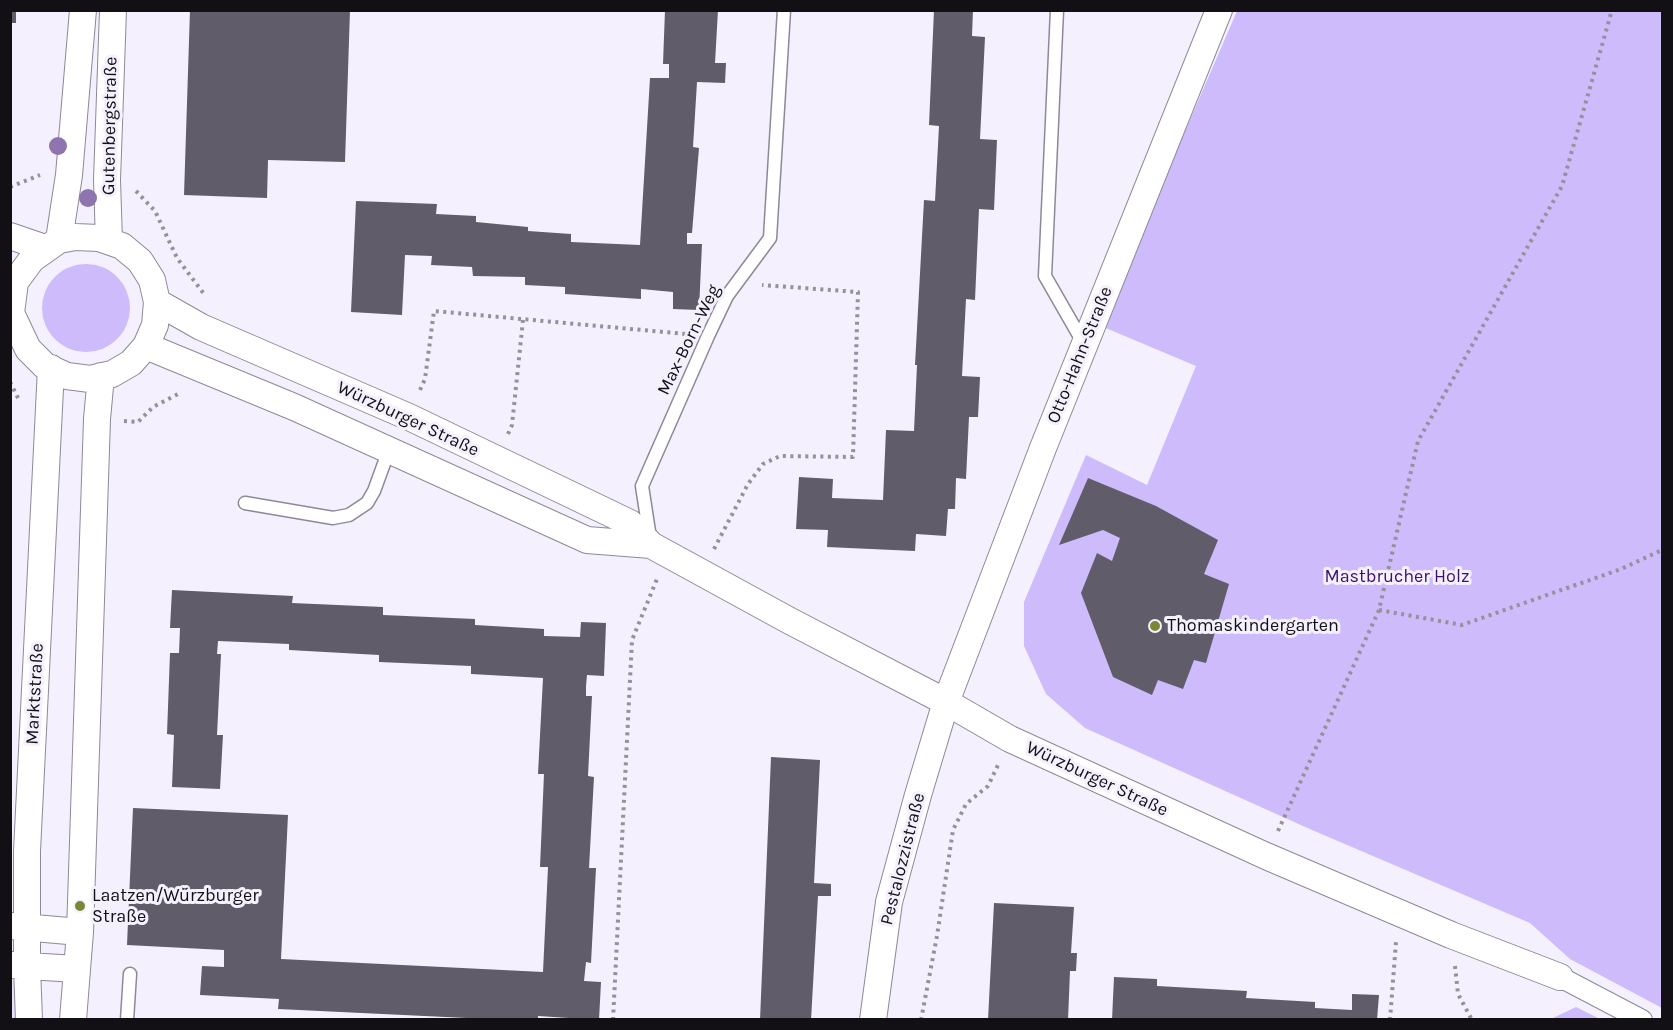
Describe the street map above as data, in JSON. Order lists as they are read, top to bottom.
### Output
{
  "streets": {
    "street": [
      "Gutenbergstraße",
      "Otto-Hahn-Straße",
      "Würzburger Straße",
      "Marktstraße",
      "Pestalozzistraße"
    ],
    "lane": ["Max-Born-Weg"]
  },
  "crossings": [
    ["Gutenbergstraße", "Würzburger Straße"],
    ["Gutenbergstraße", "Marktstraße"],
    ["Max-Born-Weg", "Würzburger Straße"],
    ["Otto-Hahn-Straße", "Würzburger Straße"],
    ["Otto-Hahn-Straße", "Pestalozzistraße"],
    ["Würzburger Straße", "Marktstraße"],
    ["Würzburger Straße", "Pestalozzistraße"]
  ],
  "parks": ["Mastbrucher Holz"],
  "places": ["Thomaskindergarten", "Laatzen/Würzburger Straße"]
}
